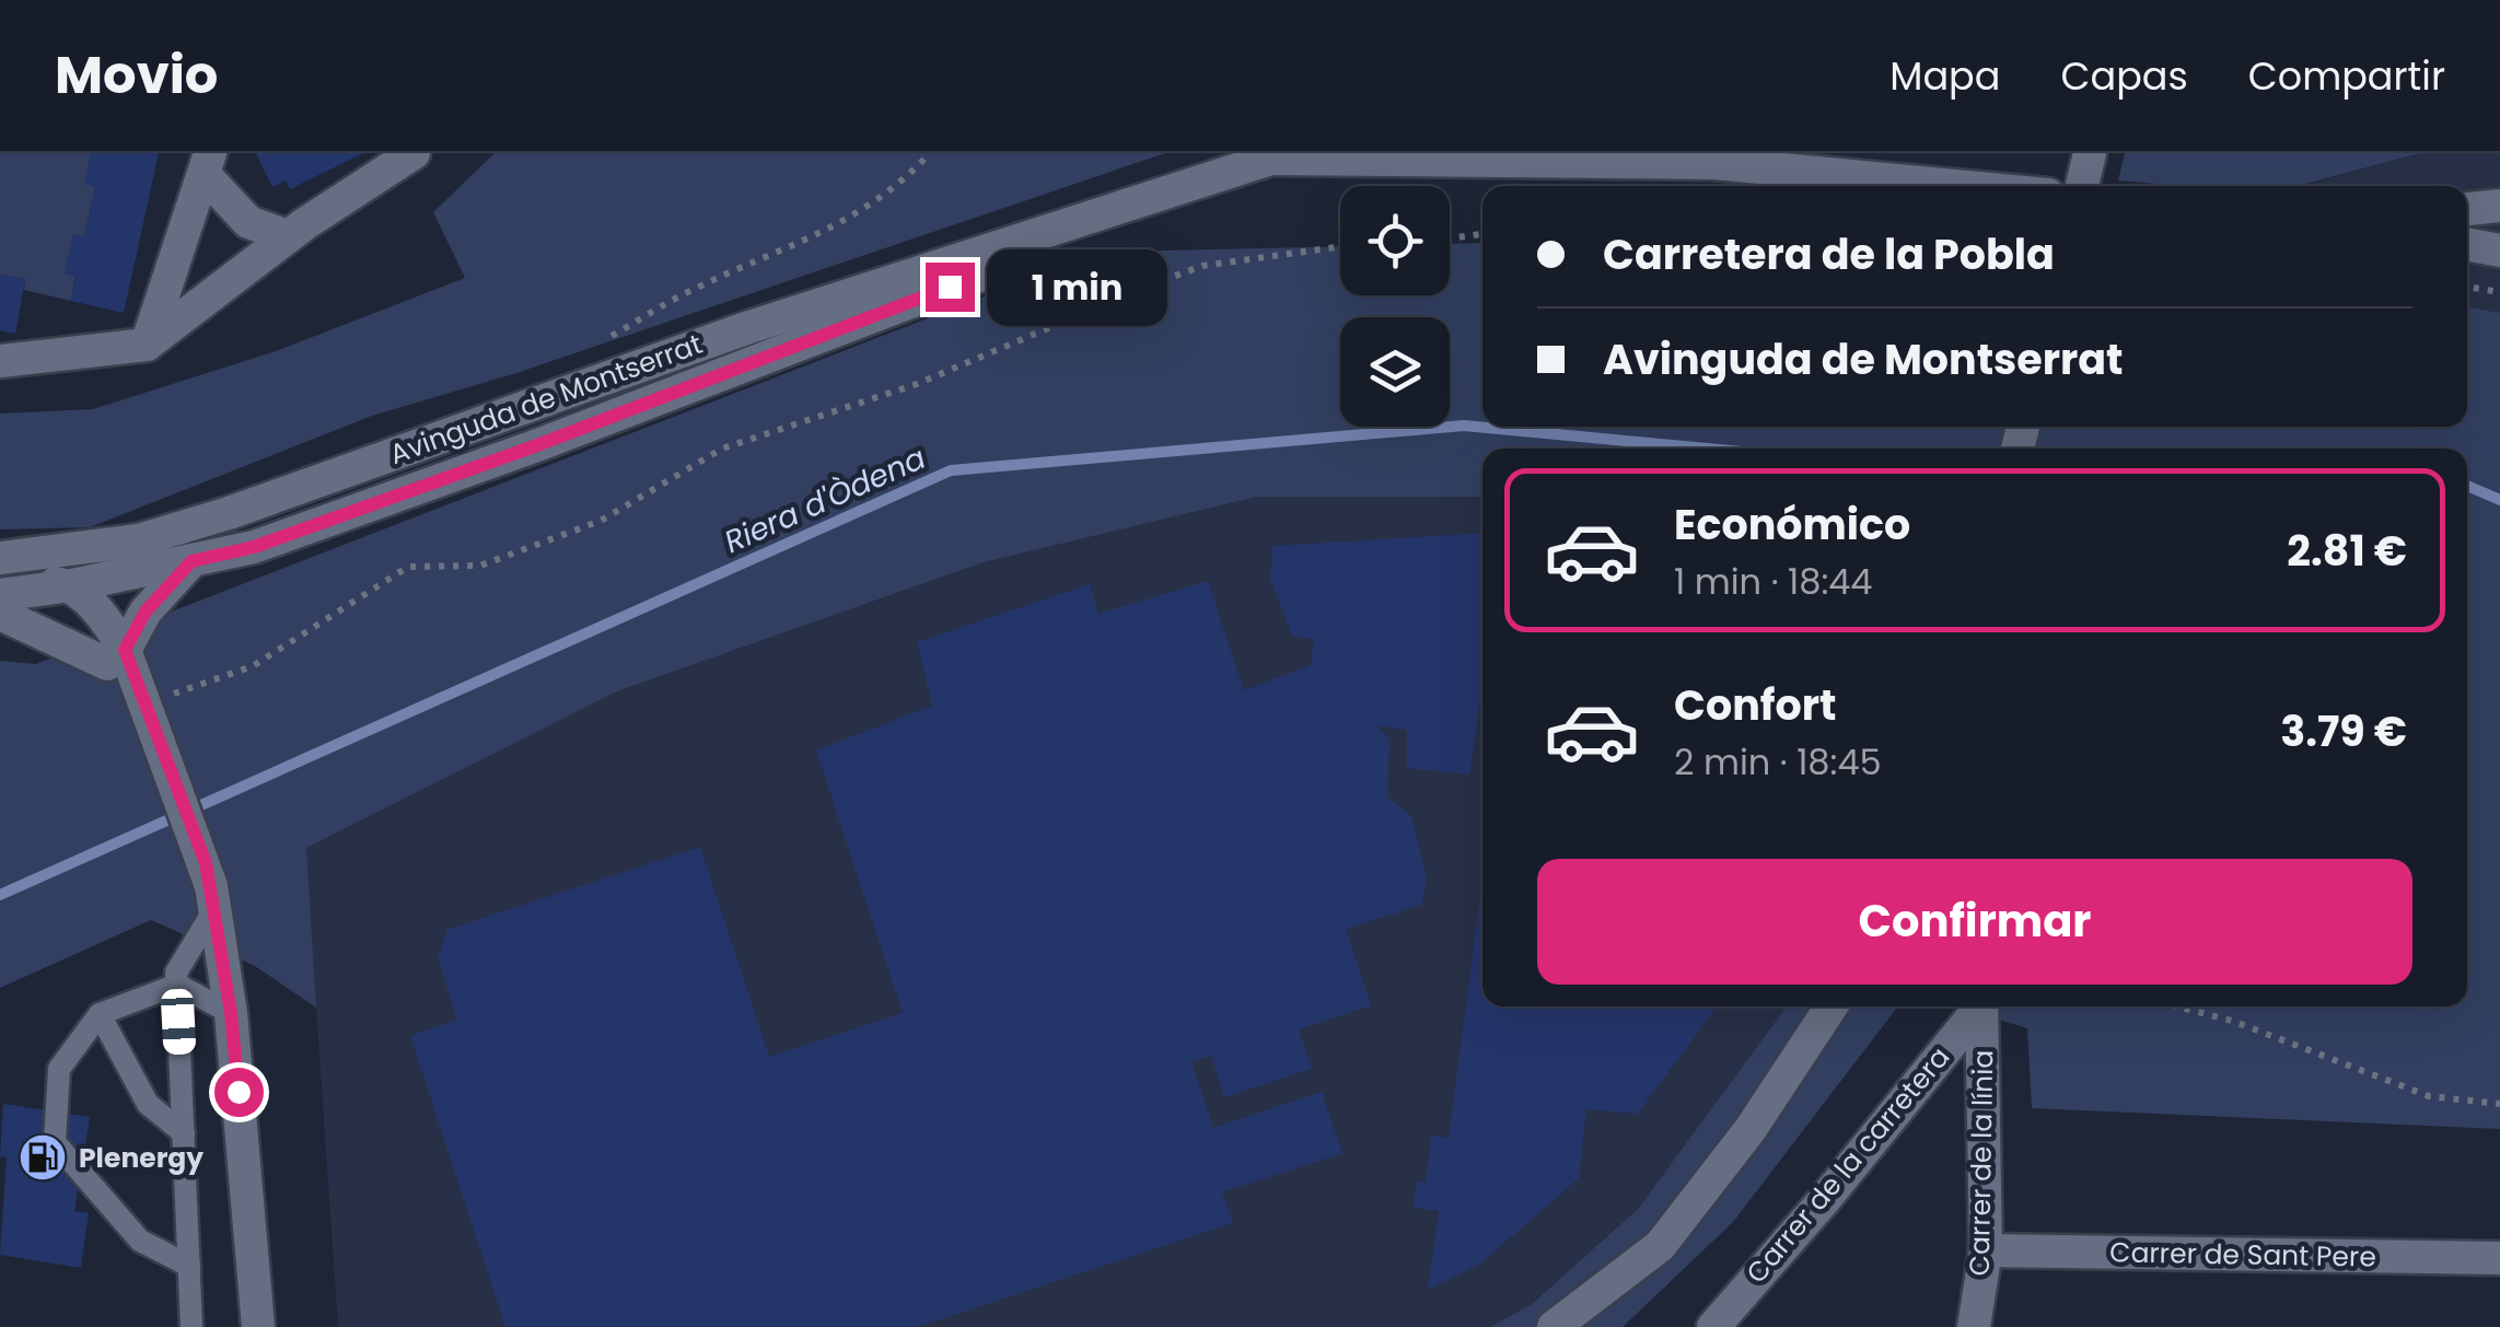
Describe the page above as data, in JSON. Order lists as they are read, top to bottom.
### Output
{
  "streets": {
    "street": [
      "Avinguda de Montserrat",
      "Carrer de la línia",
      "Carrer de la carretera",
      "Carrer de Sant Pere"
    ]
  },
  "crossings": [
    ["Carrer de la línia", "Carrer de Sant Pere"]
  ],
  "water": ["Riera d'Òdena"],
  "places": {
    "fuel station": ["Plenergy"]
  },
  "page": {
    "header": "Movio",
    "nav": ["Mapa", "Capas", "Compartir"],
    "banner": ["Carretera de la Pobla", "Avinguda de Montserrat"],
    "bubble": "1 min",
    "list": [
      {
        "name": "Económico",
        "note": "1 min · 18:44",
        "value": "2.81 €"
      },
      {
        "name": "Confort",
        "note": "2 min · 18:45",
        "value": "3.79 €"
      }
    ],
    "buttons": "Confirmar"
  }
}
